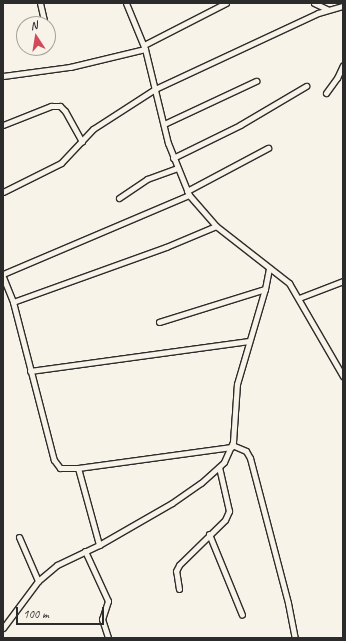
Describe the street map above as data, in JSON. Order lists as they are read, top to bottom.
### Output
{
  "scale_bar": "100 m",
  "north": "top"
}
